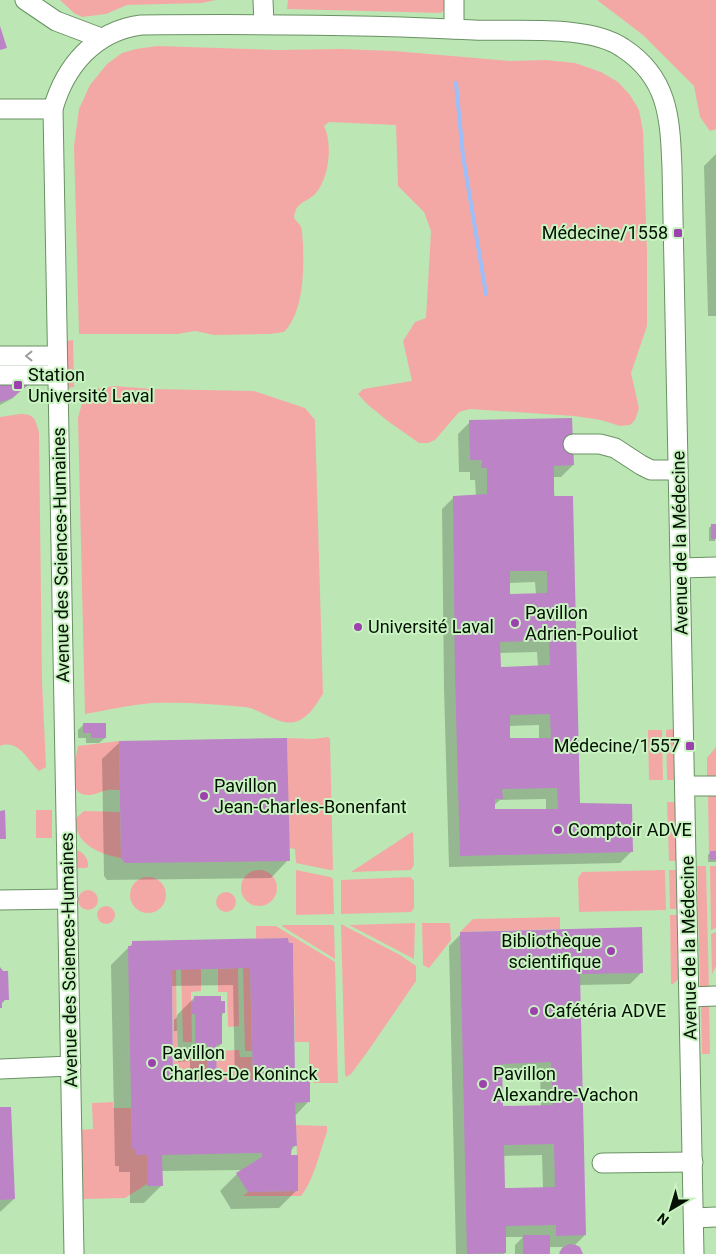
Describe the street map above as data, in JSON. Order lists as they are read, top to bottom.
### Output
{
  "streets": {
    "street": ["Avenue de la Médecine", "Avenue des Sciences-Humaines"]
  },
  "crossings": [
    ["Avenue de la Médecine", "Avenue des Sciences-Humaines"]
  ],
  "places": {
    "transit": ["Médecine/1558", "Station Université Laval", "Médecine/1557"],
    "other": [
      "Pavillon Adrien-Pouliot",
      "Université Laval",
      "Pavillon Jean-Charles-Bonenfant",
      "Comptoir ADVE",
      "Bibliothèque scientifique",
      "Cafétéria ADVE",
      "Pavillon Charles-De Koninck",
      "Pavillon Alexandre-Vachon"
    ]
  },
  "north": "bottom left"
}
